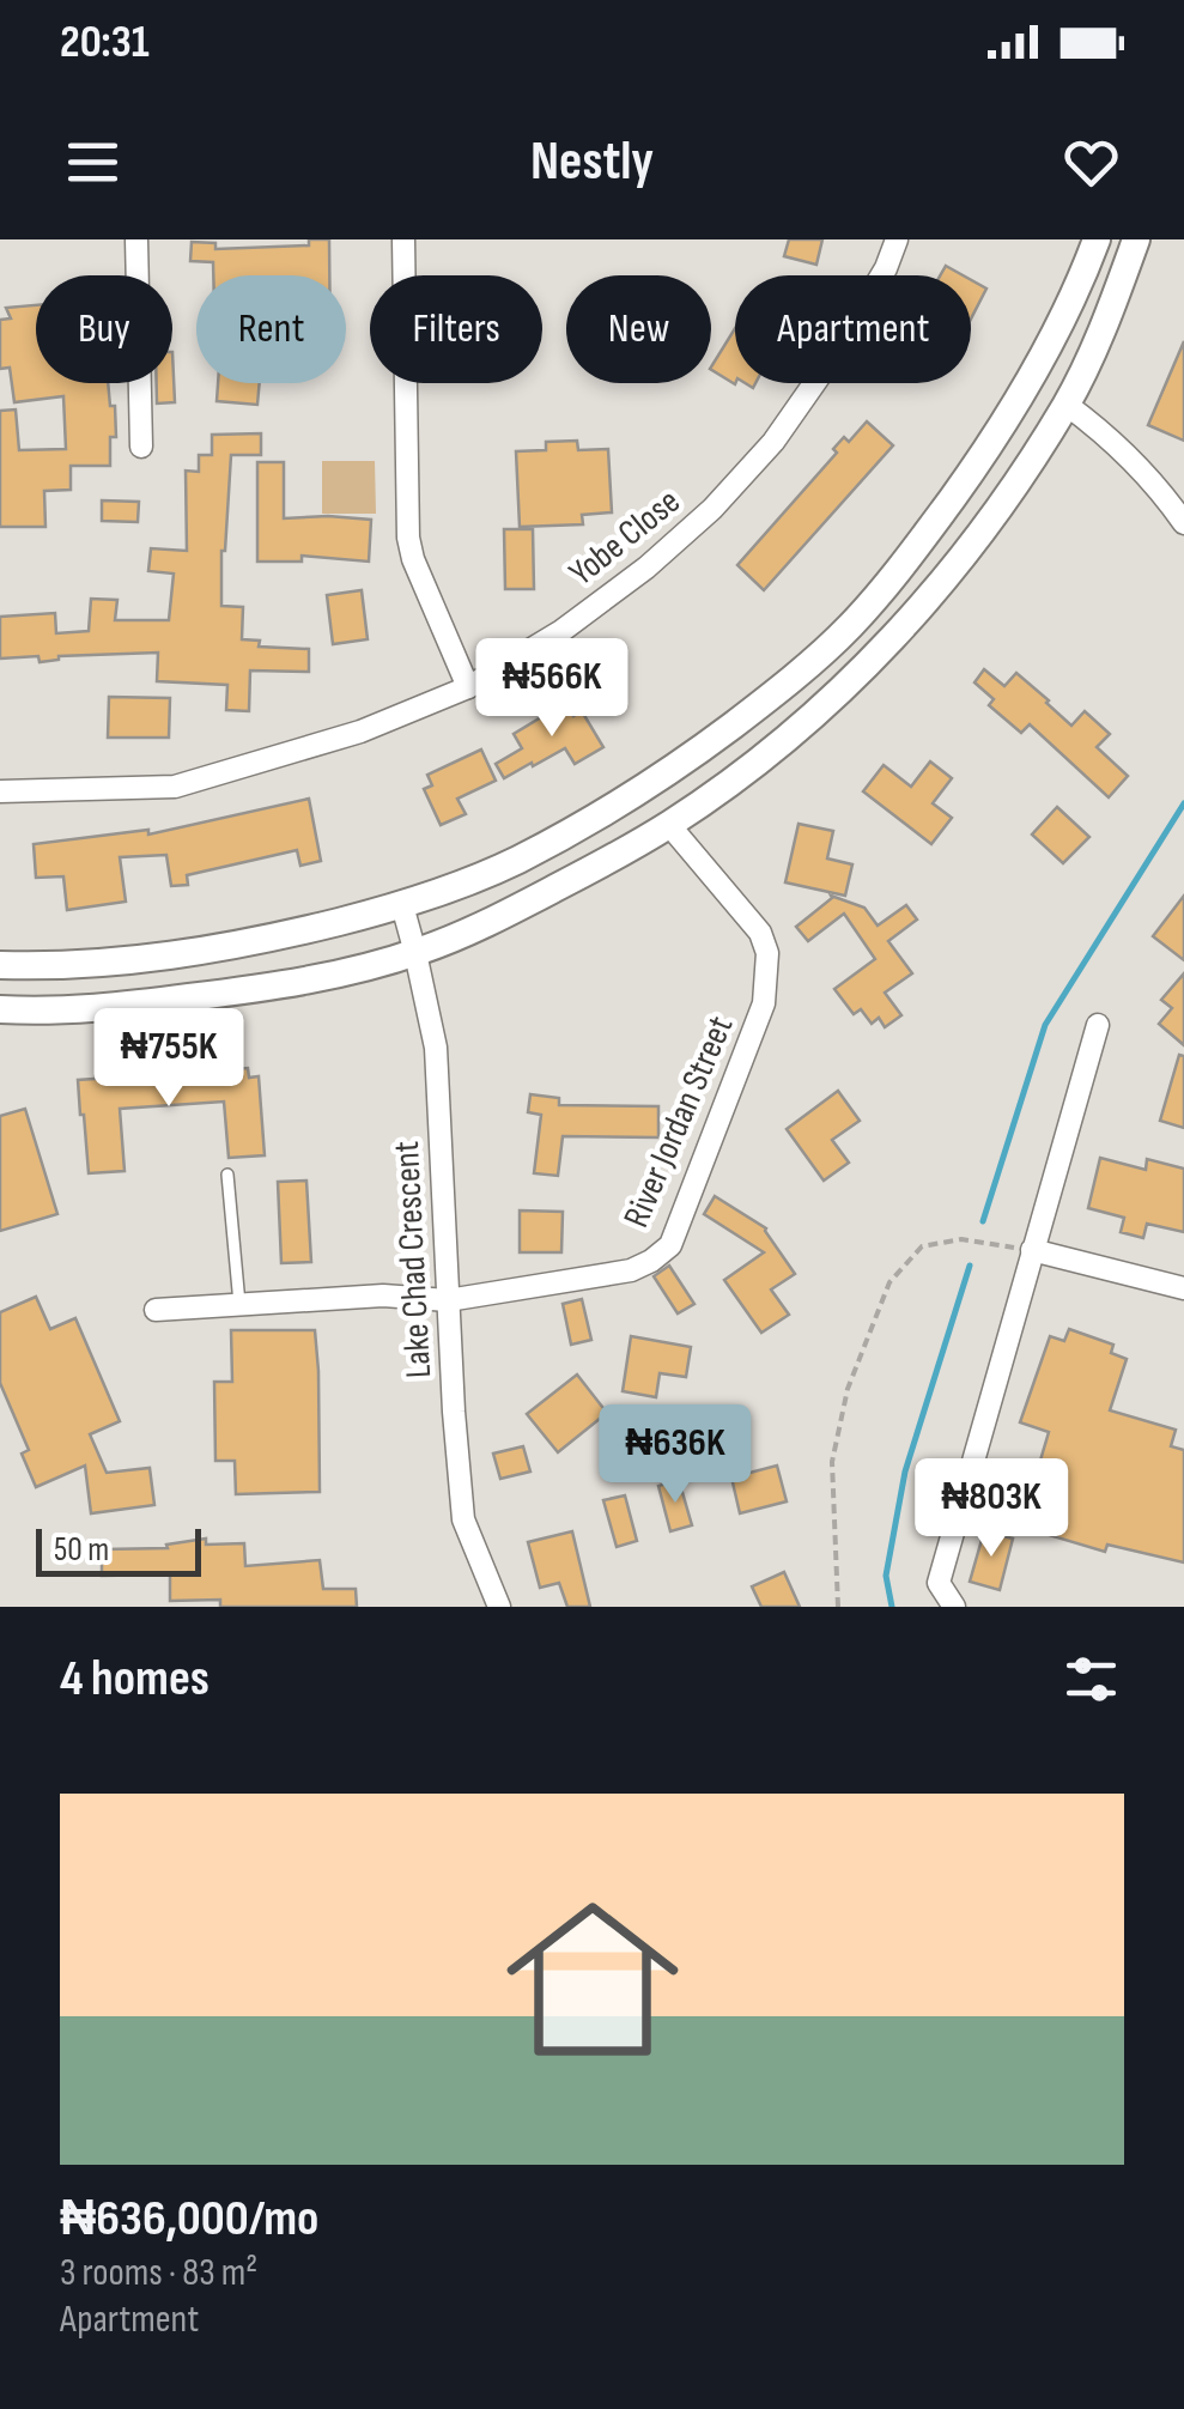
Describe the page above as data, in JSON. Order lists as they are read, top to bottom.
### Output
{
  "streets": {
    "street": ["Yobe Close", "River Jordan Street", "Lake Chad Crescent"]
  },
  "crossings": [
    ["River Jordan Street", "Lake Chad Crescent"]
  ],
  "scale_bar": "50 m",
  "page": {
    "status": "20:31",
    "header": "Nestly",
    "chip": [
      "Buy",
      "Rent",
      "Filters",
      "New",
      "Apartment"
    ],
    "price": [
      "₦566K",
      "₦755K",
      "₦636K",
      "₦803K"
    ],
    "scale": "50 m",
    "heading": "4 homes",
    "list": [
      {
        "name": "₦636,000/mo",
        "note": "3 rooms · 83 m² · Apartment"
      }
    ]
  }
}
